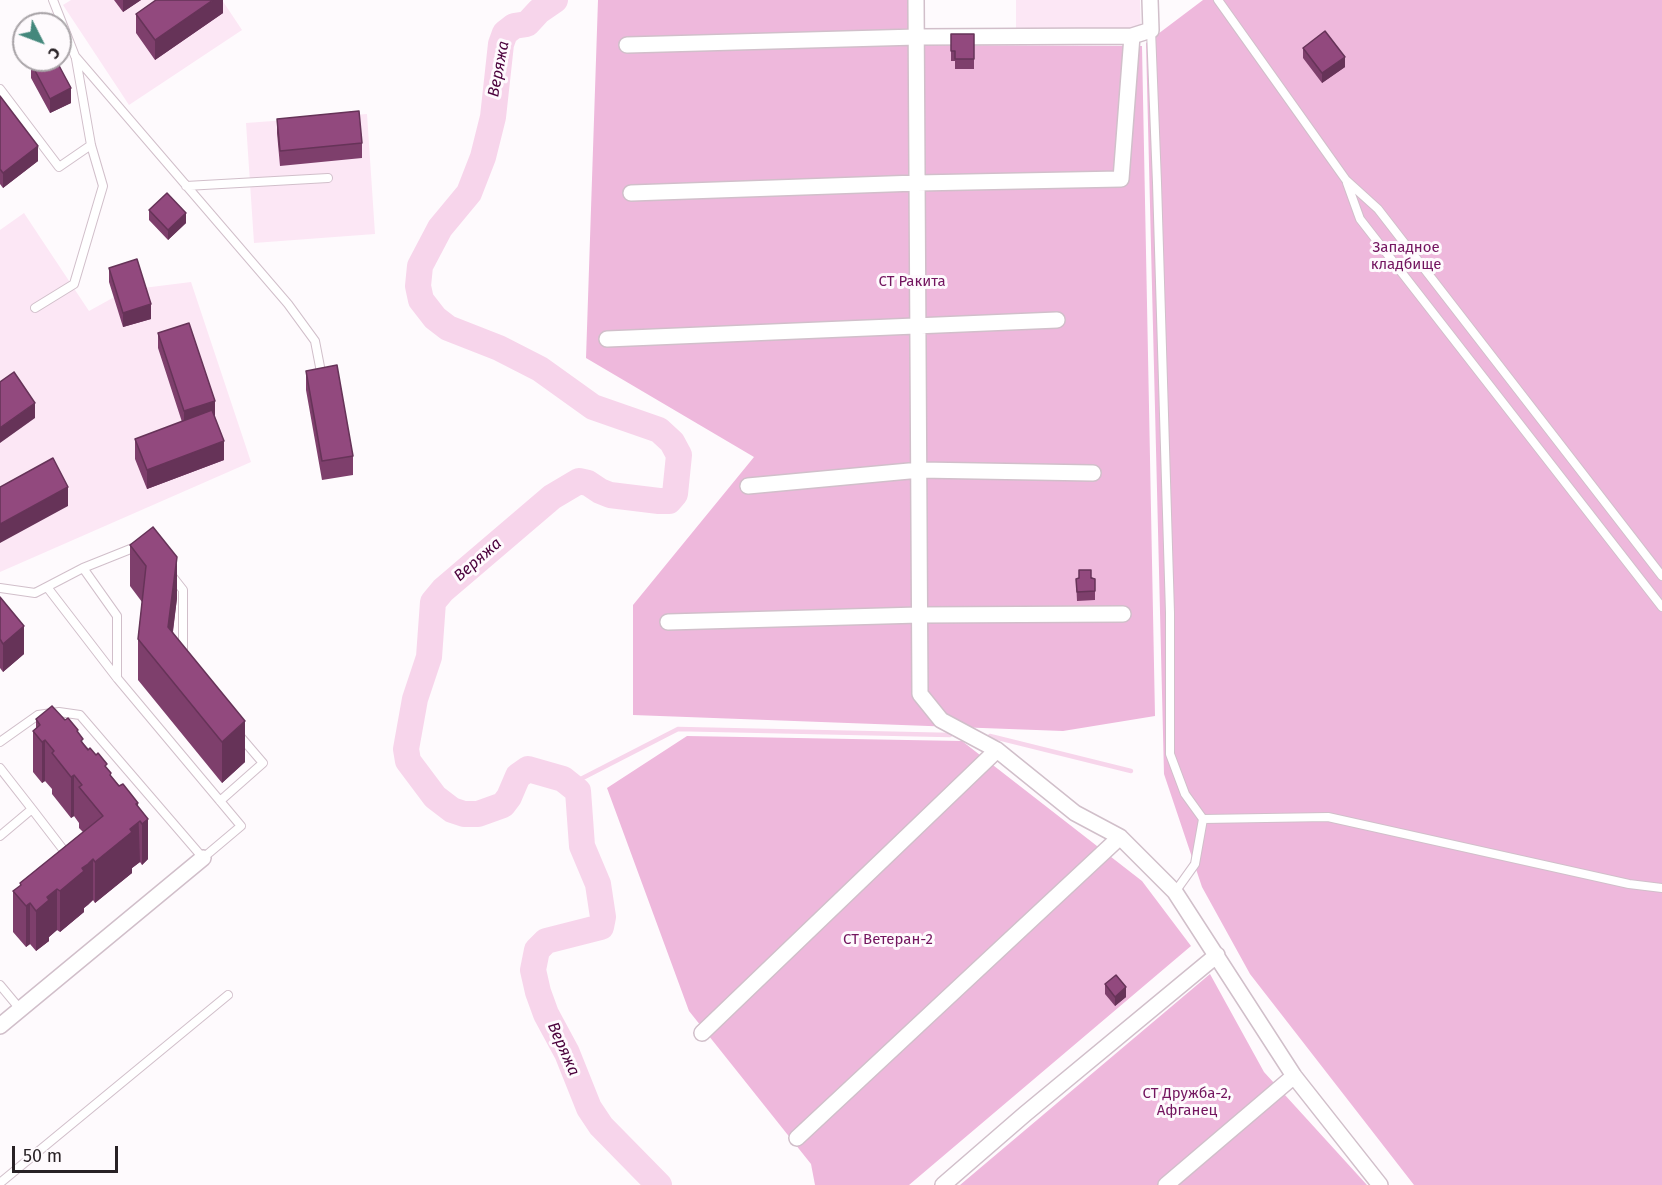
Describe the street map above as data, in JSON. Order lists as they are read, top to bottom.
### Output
{
  "water": ["Веряжа"],
  "parks": [
    "Западное кладбище",
    "СТ Ракита",
    "СТ Ветеран-2",
    "СТ Дружба-2, Афганец"
  ],
  "scale_bar": "50 m",
  "north": "bottom right"
}
